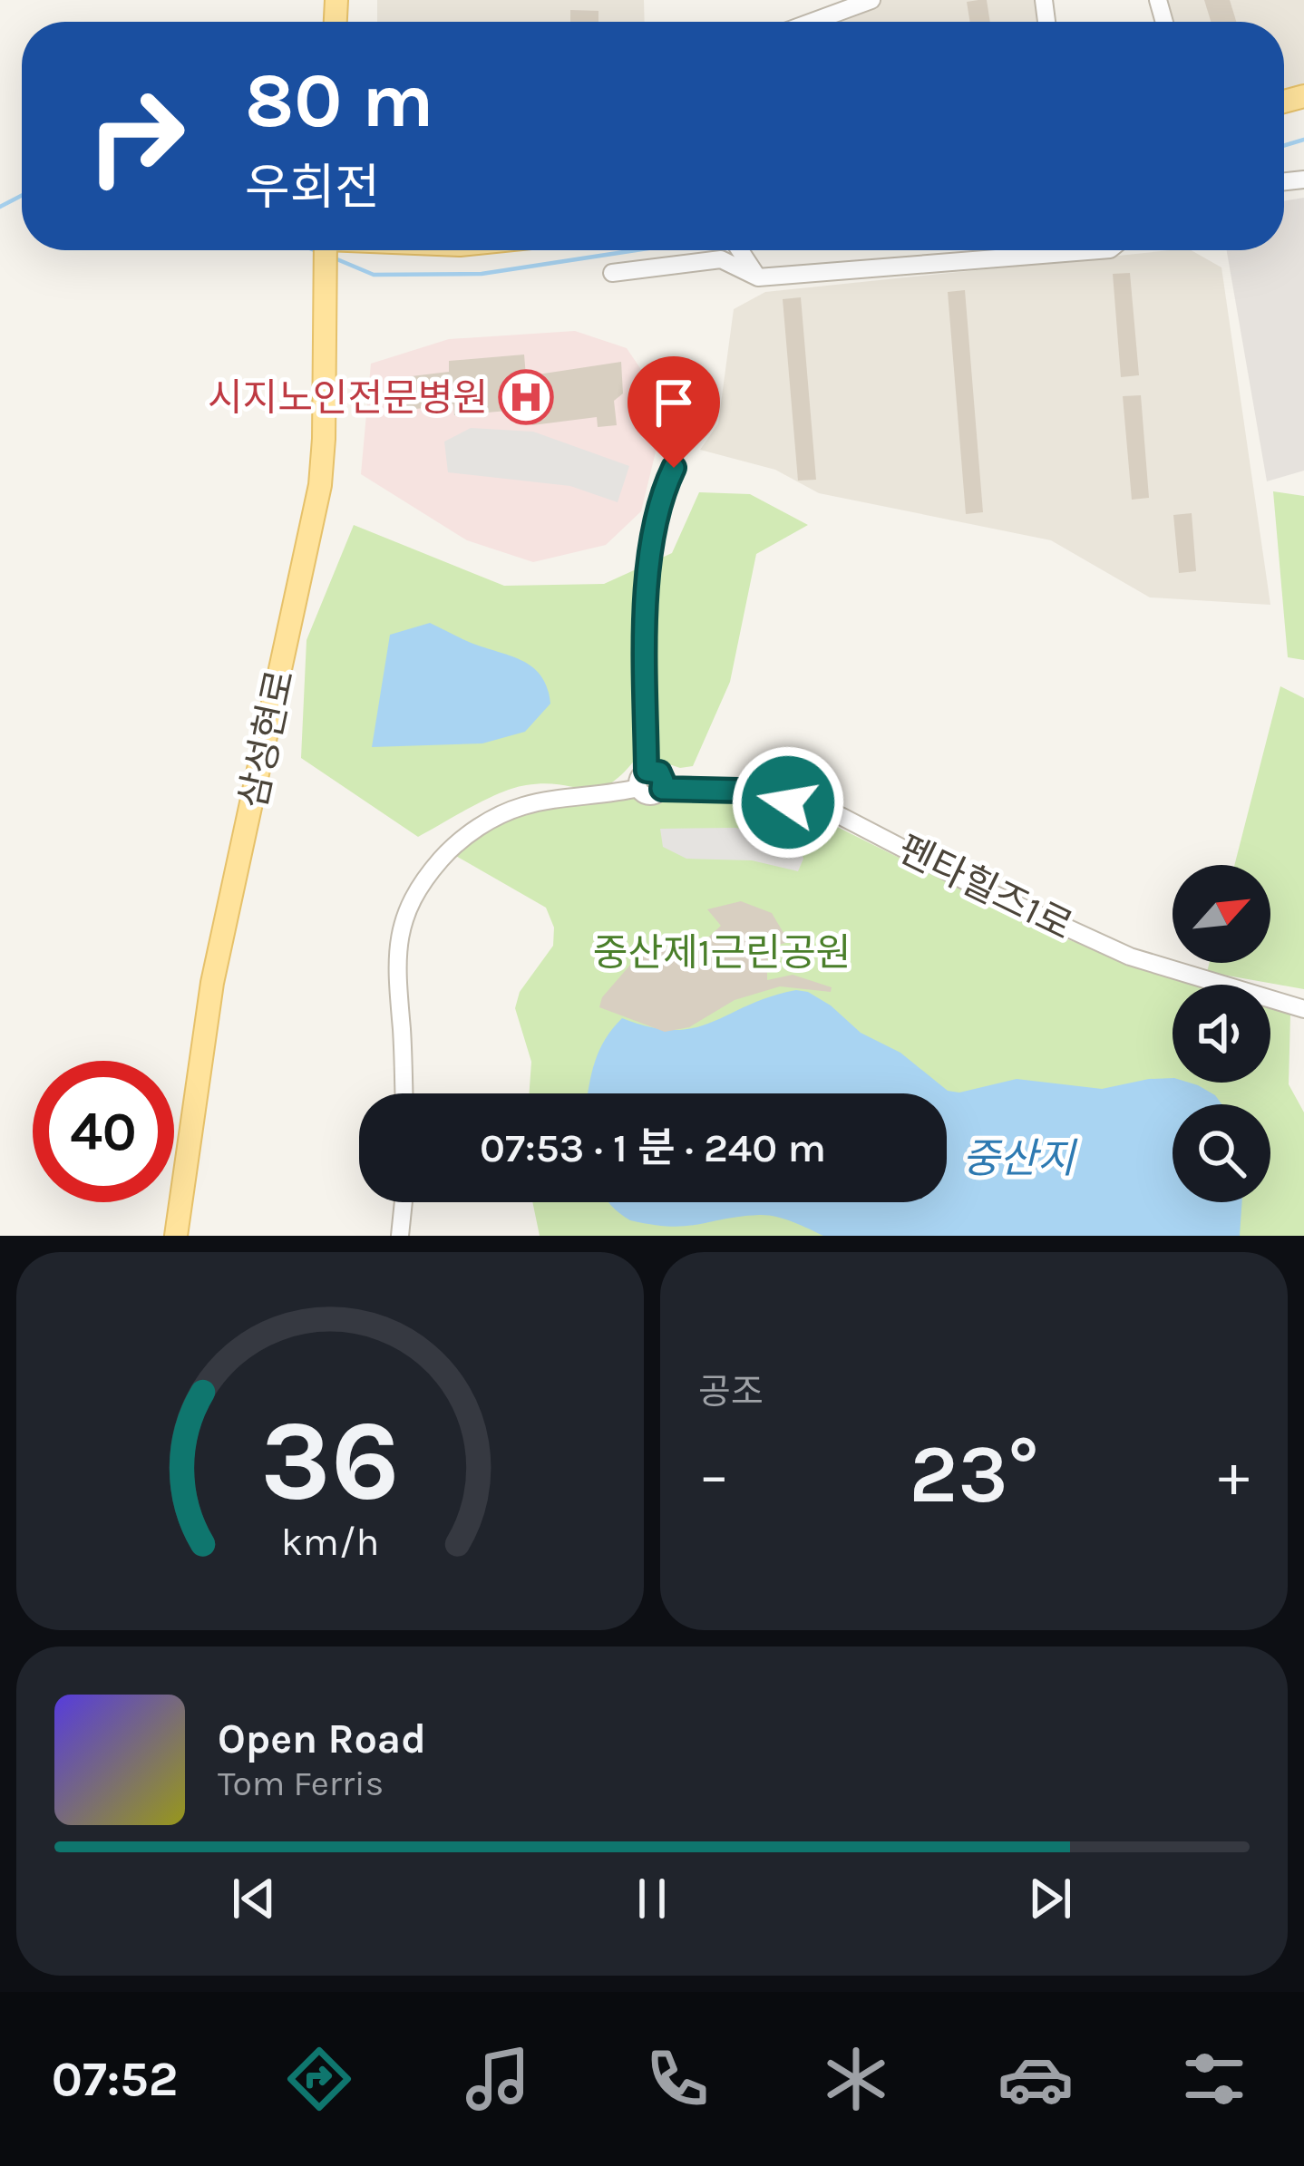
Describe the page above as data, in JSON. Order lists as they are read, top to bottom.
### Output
{
  "streets": {
    "main road": ["삼성현로"],
    "street": ["펜타힐즈1로"]
  },
  "water": ["중산지"],
  "parks": ["중산제1근린공원"],
  "places": {
    "hospital": ["시지노인전문병원"]
  },
  "north": "top right",
  "page": {
    "turn": ["80 m", "우회전"],
    "limit": "40",
    "trip": "07:53 · 1 분 · 240 m",
    "tile": "공조",
    "heat": ["−", "23°", "+"],
    "song": ["Open Road", "Tom Ferris"],
    "tabs": "07:52",
    "gauge": ["36", "km/h"]
  }
}
